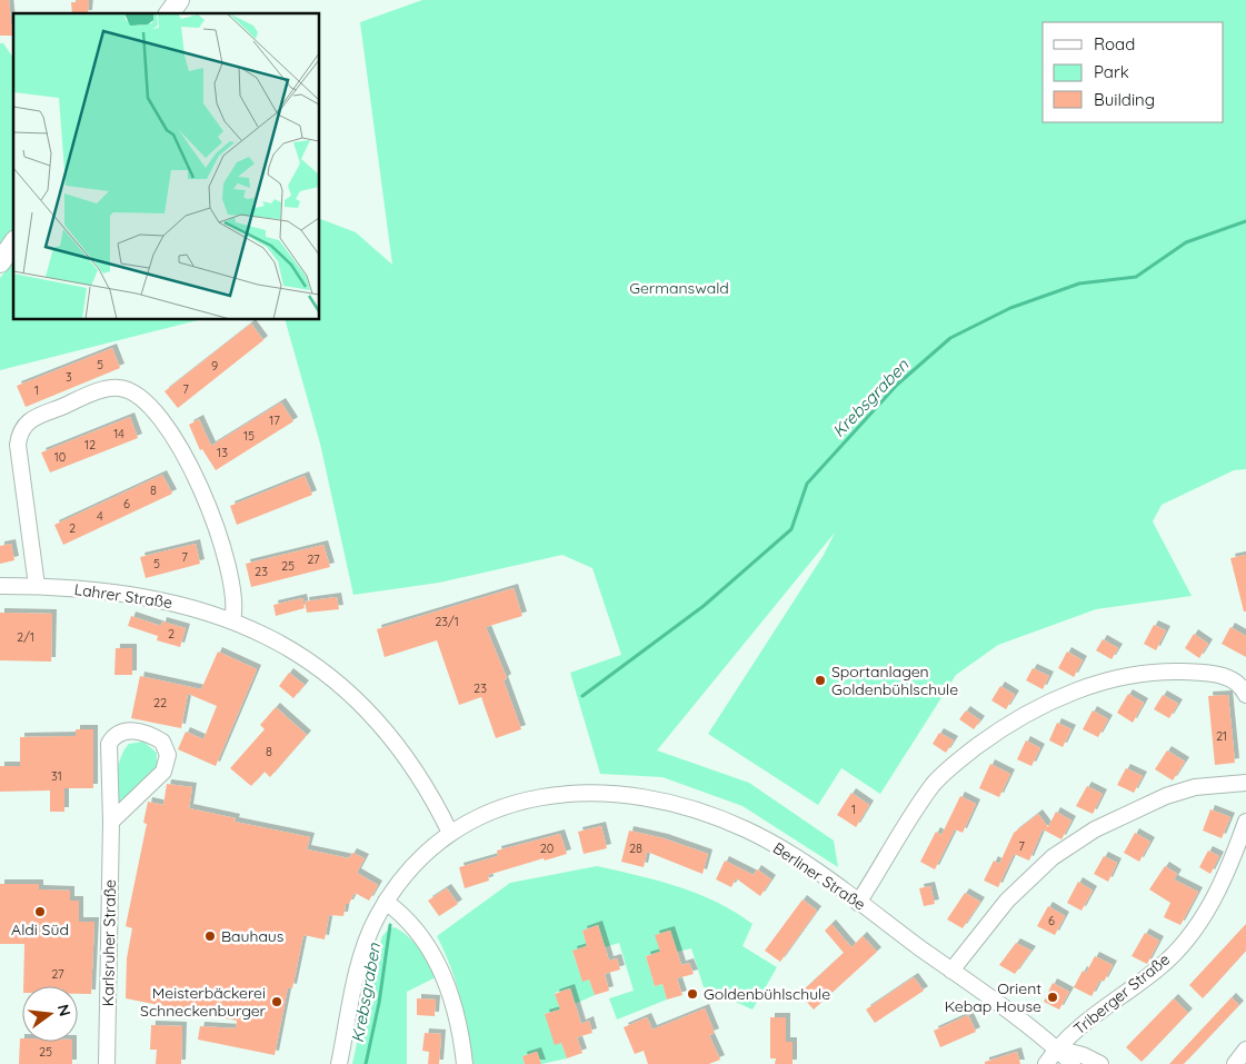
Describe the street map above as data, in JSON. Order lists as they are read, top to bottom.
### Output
{
  "streets": {
    "street": [
      "Lahrer Straße",
      "Berliner Straße",
      "Karlsruher Straße",
      "Triberger Straße"
    ]
  },
  "crossings": [
    ["Lahrer Straße", "Berliner Straße"],
    ["Berliner Straße", "Triberger Straße"]
  ],
  "water": ["Krebsgraben"],
  "parks": ["Germanswald"],
  "places": [
    "Sportanlagen Goldenbühlschule",
    "Aldi Süd",
    "Bauhaus",
    "Goldenbühlschule",
    "Orient Kebap House",
    "Meisterbäckerei Schneckenburger"
  ],
  "house_numbers": [
    "5",
    "9",
    "3",
    "7",
    "1",
    "17",
    "14",
    "15",
    "12",
    "13",
    "10",
    "8",
    "6",
    "4",
    "2",
    "7",
    "27",
    "5",
    "25",
    "23",
    "23/1",
    "2",
    "2/1",
    "23",
    "22",
    "21",
    "8",
    "31",
    "1",
    "7",
    "20",
    "28",
    "6",
    "27",
    "25"
  ],
  "legend": ["Road", "Park", "Building"],
  "north": "right"
}
